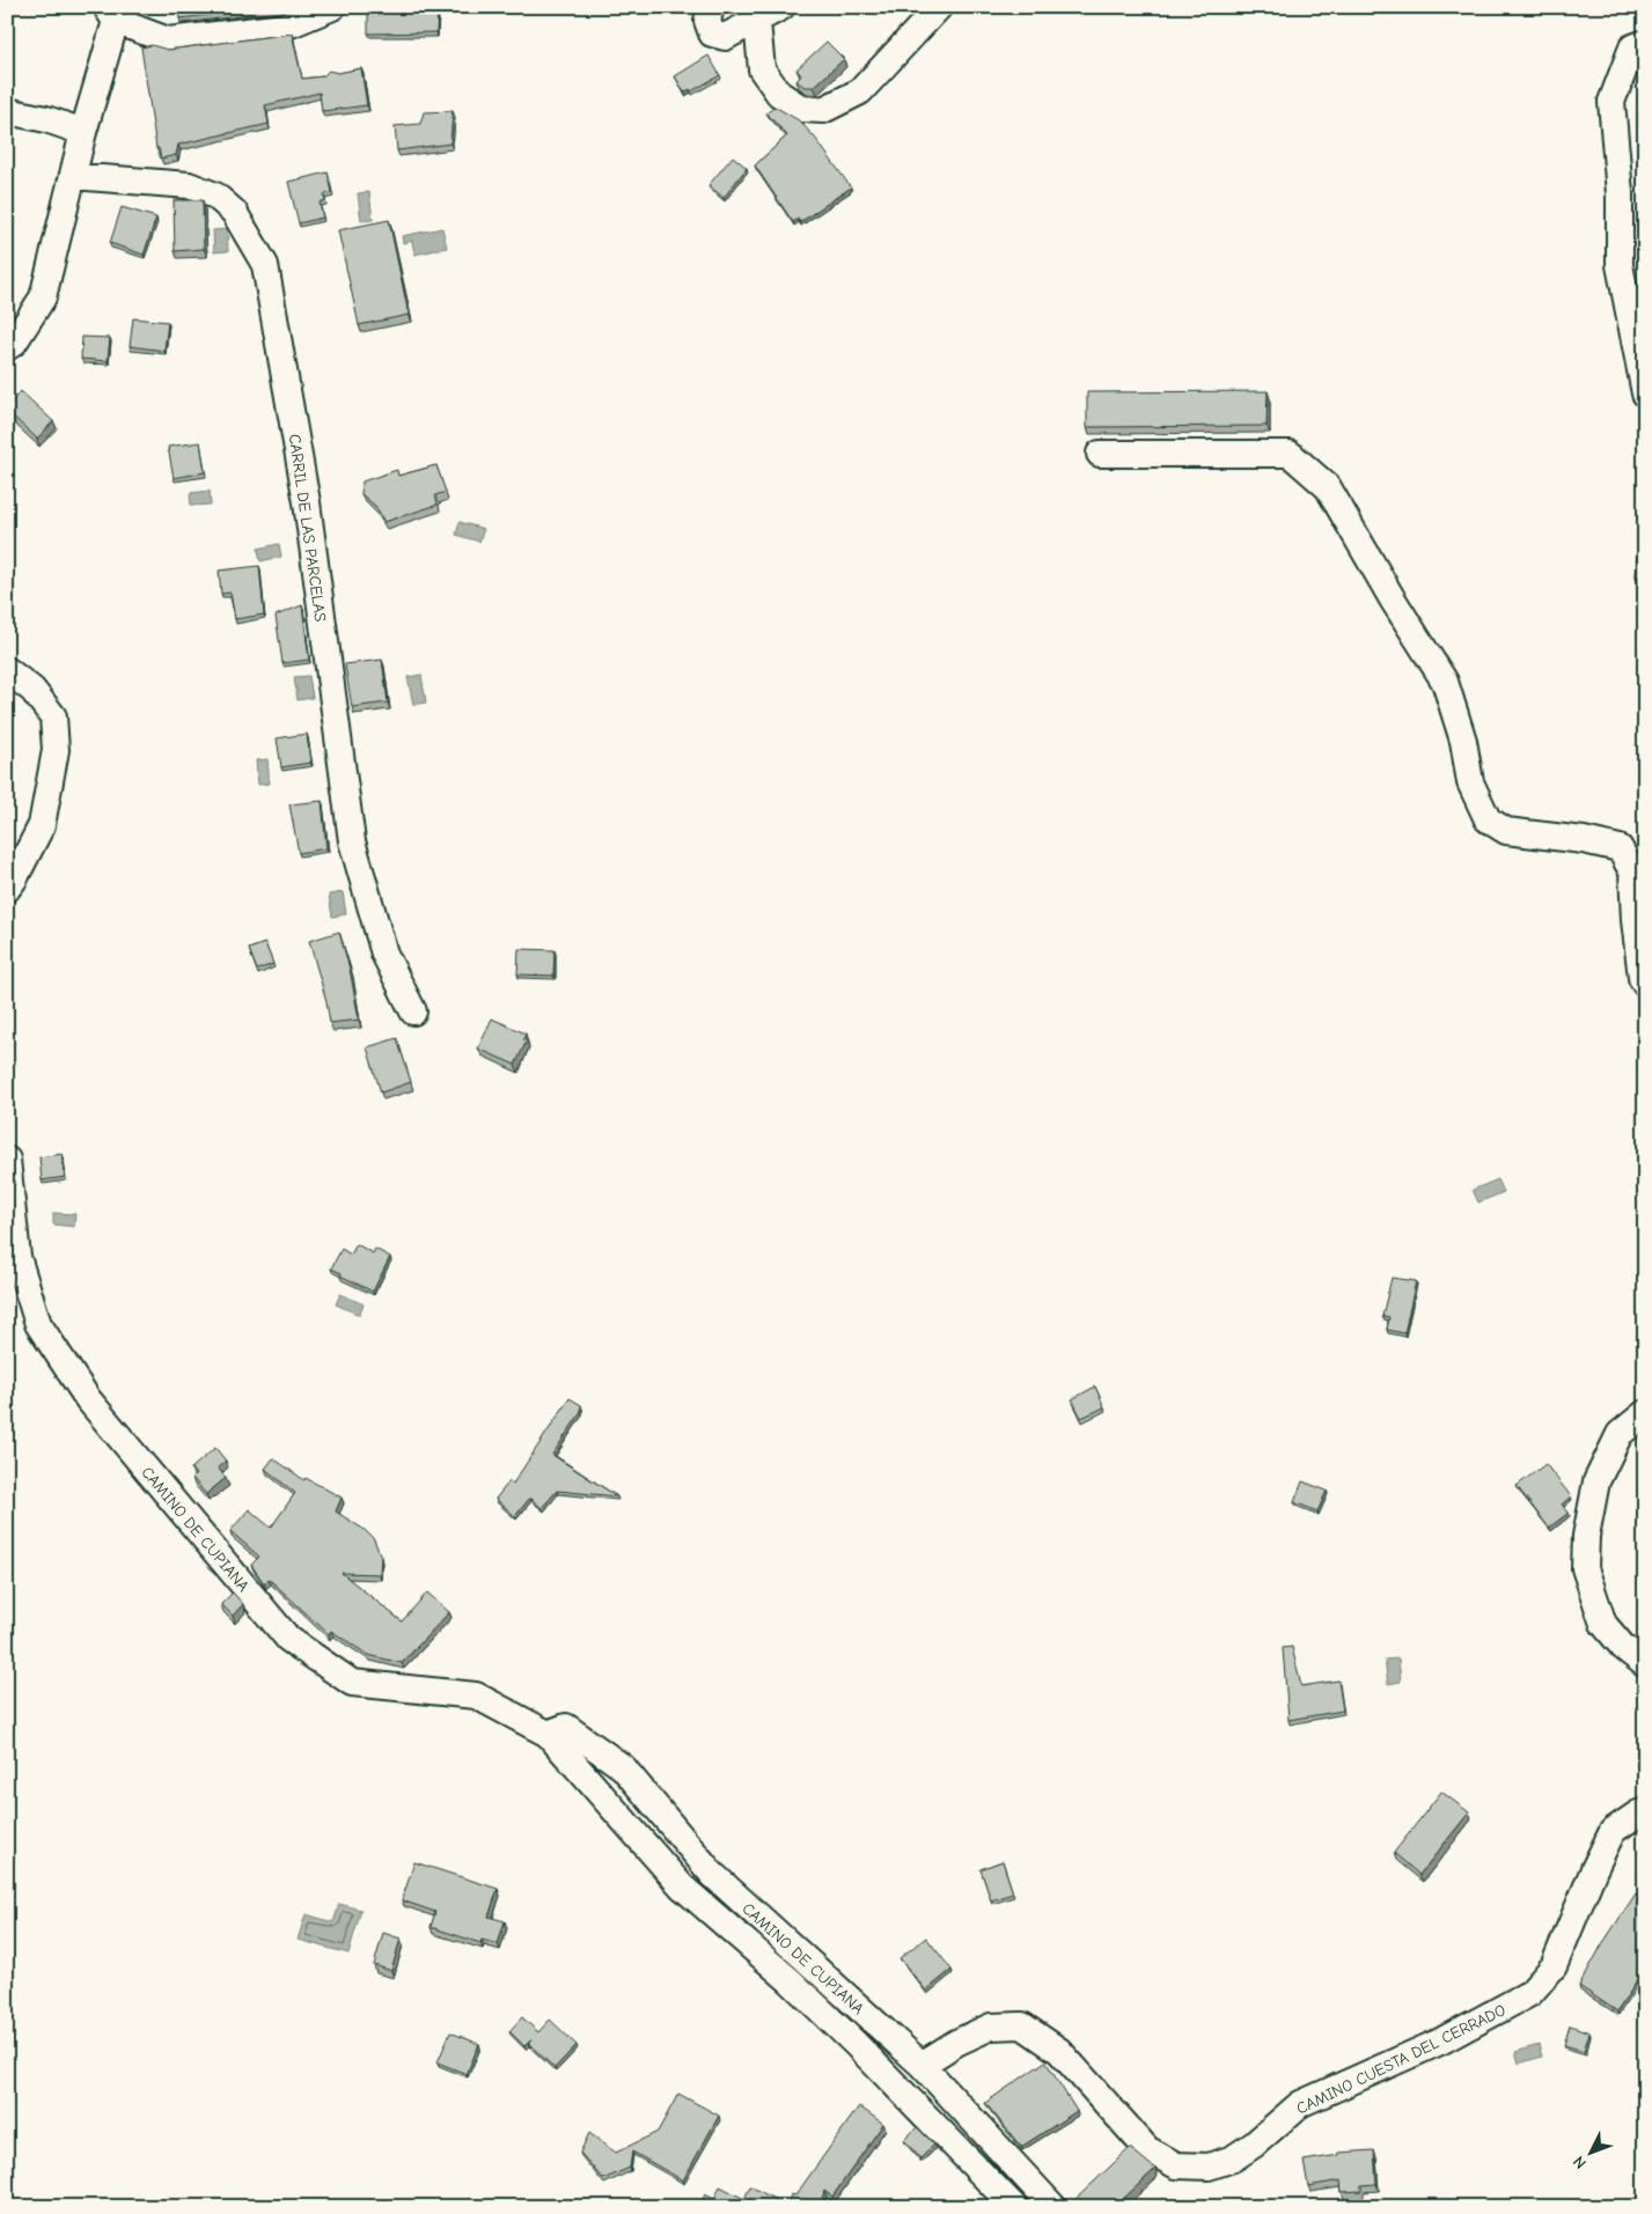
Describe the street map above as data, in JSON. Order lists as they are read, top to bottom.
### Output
{
  "streets": {
    "street": ["CARRIL DE LAS PARCELAS", "CAMINO DE CUPIANA", "CAMINO CUESTA DEL CERRADO"]
  },
  "crossings": [
    ["CAMINO DE CUPIANA", "CAMINO CUESTA DEL CERRADO"]
  ],
  "north": "bottom left"
}
